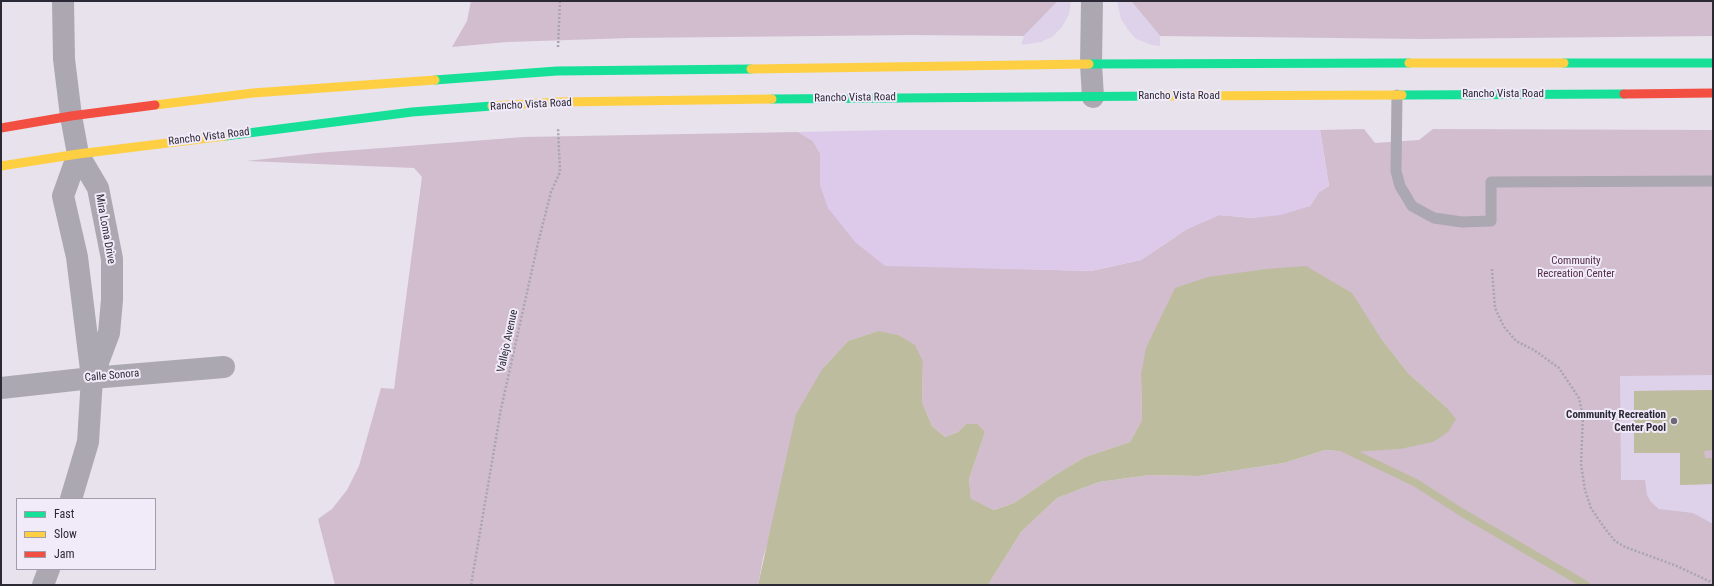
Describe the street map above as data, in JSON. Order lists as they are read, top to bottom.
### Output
{
  "streets": {
    "main road": ["Rancho Vista Road"],
    "street": ["Mira Loma Drive", "Calle Sonora"],
    "path": ["Vallejo Avenue"]
  },
  "crossings": [
    ["Rancho Vista Road", "Mira Loma Drive"],
    ["Rancho Vista Road", "Vallejo Avenue"],
    ["Mira Loma Drive", "Calle Sonora"]
  ],
  "parks": ["Community Recreation Center"],
  "places": ["Community Recreation Center Pool"],
  "legend": ["Fast", "Slow", "Jam"]
}
